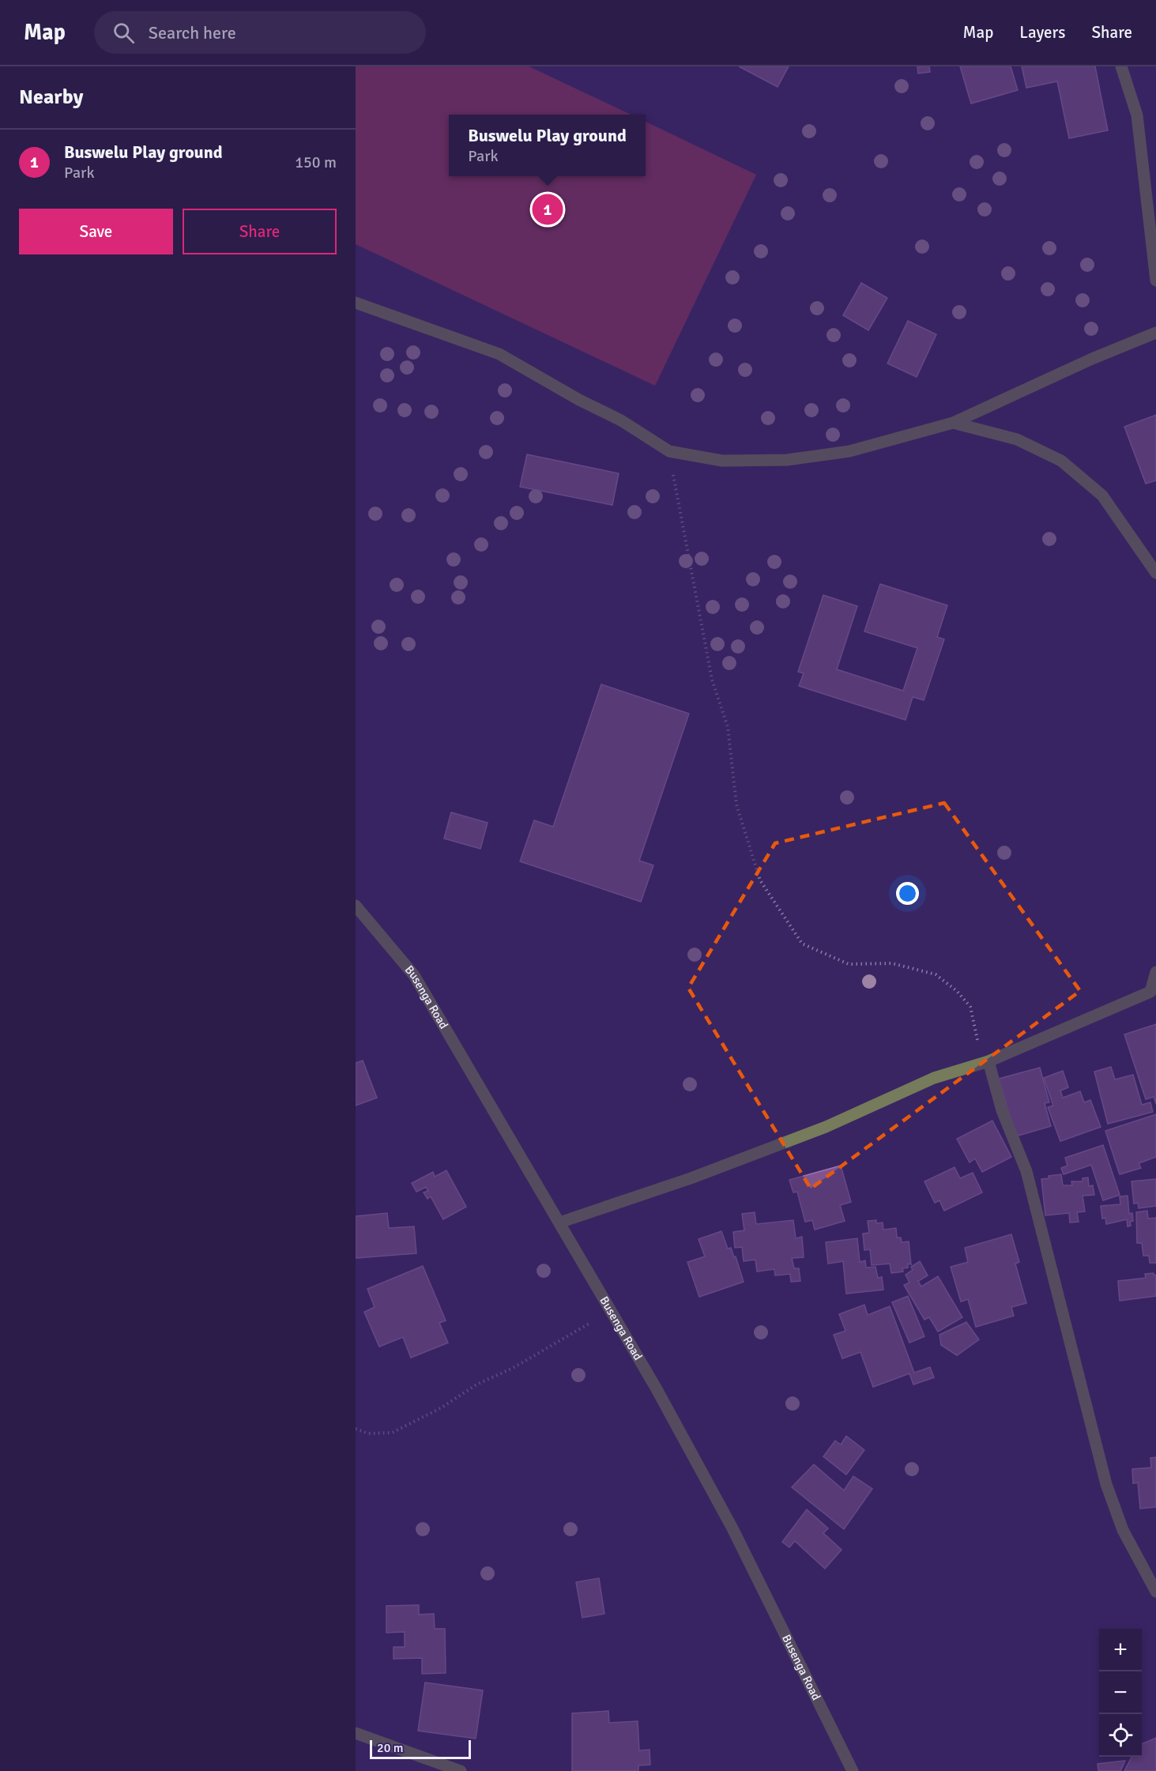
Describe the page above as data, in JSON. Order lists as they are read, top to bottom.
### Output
{
  "streets": {
    "street": ["Busenga Road"]
  },
  "scale_bar": "20 m",
  "page": {
    "header": "Map",
    "search": "Search here",
    "nav": ["Map", "Layers", "Share"],
    "heading": "Nearby",
    "popup": ["Buswelu Play ground", "Park"],
    "list": [
      {
        "mark": "1",
        "name": "Buswelu Play ground",
        "note": "Park",
        "value": "150 m"
      }
    ],
    "pins": "1",
    "buttons": ["Save", "Share"],
    "map_buttons": ["+", "−"],
    "scale": "20 m"
  }
}
